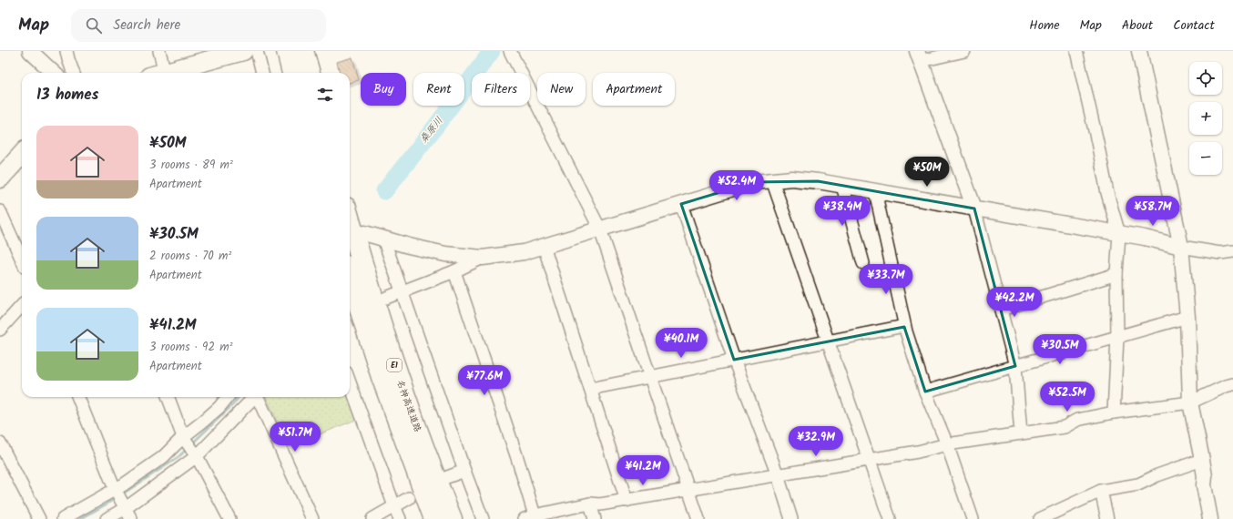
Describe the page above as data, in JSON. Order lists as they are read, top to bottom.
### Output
{
  "streets": {
    "highway": ["E1", "名神高速道路"]
  },
  "water": ["桑原川"],
  "page": {
    "header": "Map",
    "search": "Search here",
    "nav": [
      "Home",
      "Map",
      "About",
      "Contact"
    ],
    "map_buttons": ["+", "−"],
    "chip": [
      "Buy",
      "Rent",
      "Filters",
      "New",
      "Apartment"
    ],
    "heading": "13 homes",
    "list": [
      {
        "name": "¥50M",
        "note": "3 rooms · 89 m² · Apartment"
      },
      {
        "name": "¥30.5M",
        "note": "2 rooms · 70 m² · Apartment"
      },
      {
        "name": "¥41.2M",
        "note": "3 rooms · 92 m² · Apartment"
      }
    ],
    "price": [
      "¥50M",
      "¥52.4M",
      "¥38.4M",
      "¥58.7M",
      "¥33.7M",
      "¥42.2M",
      "¥40.1M",
      "¥30.5M",
      "¥77.6M",
      "¥52.5M",
      "¥51.7M",
      "¥32.9M",
      "¥41.2M"
    ]
  }
}
